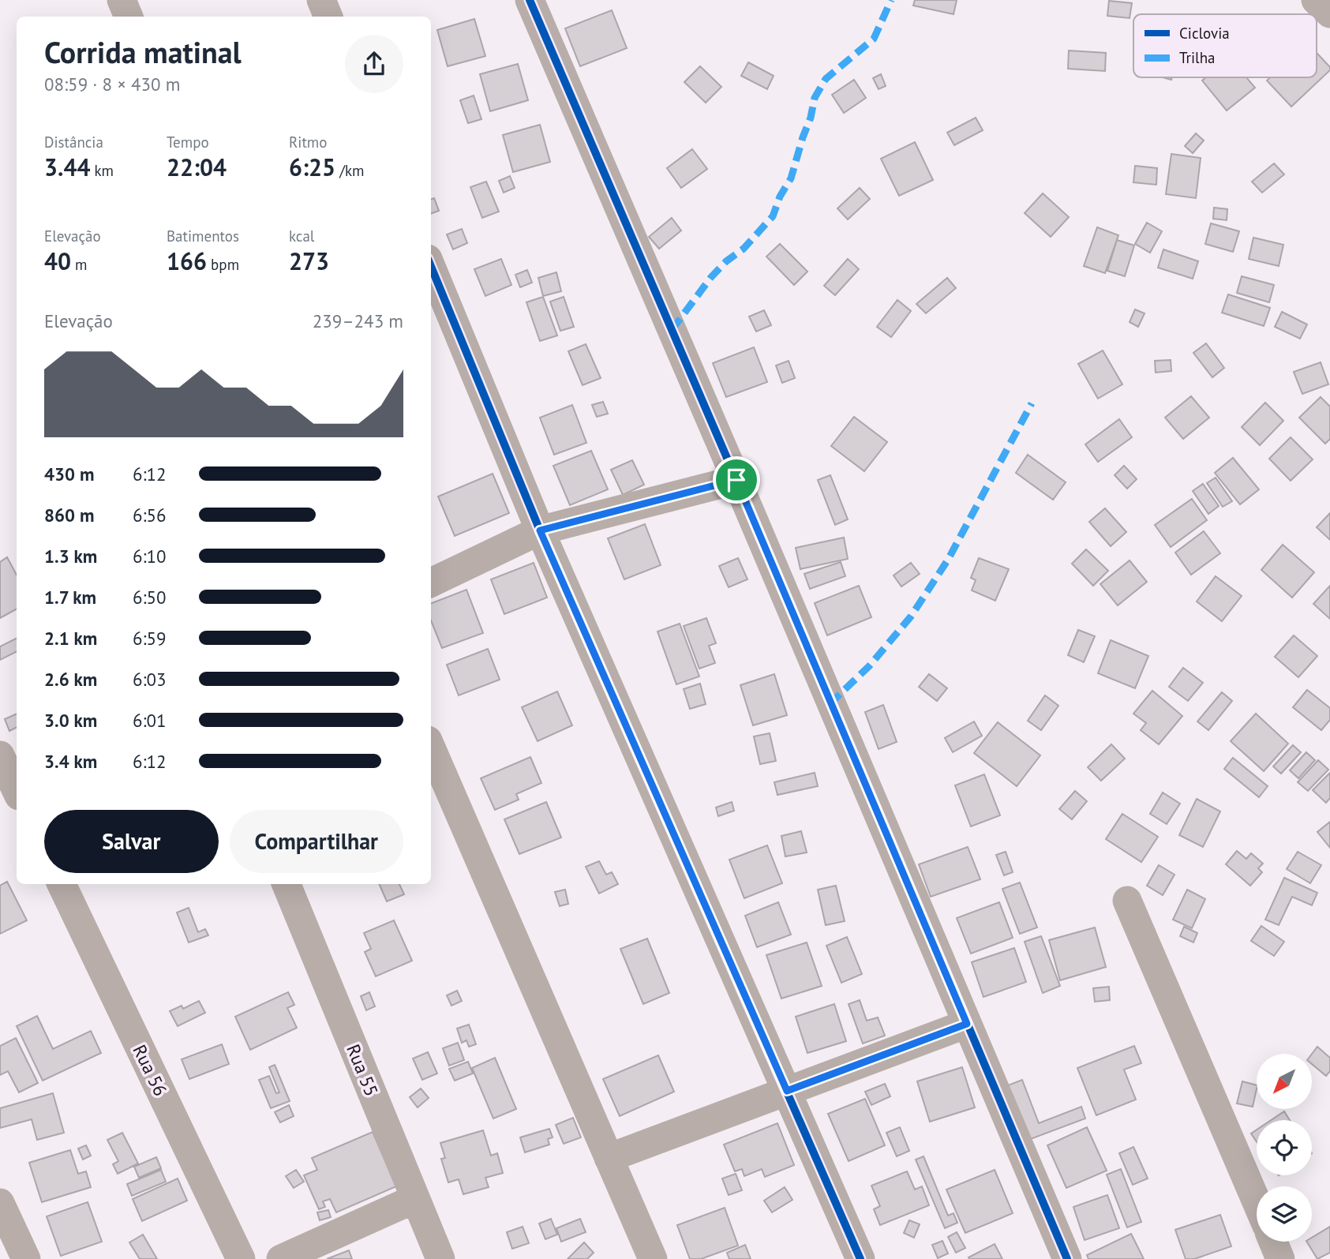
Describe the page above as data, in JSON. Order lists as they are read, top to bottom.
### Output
{
  "streets": {
    "street": ["Rua 56", "Rua 55"]
  },
  "legend": ["Ciclovia", "Trilha"],
  "north": "bottom left",
  "page": {
    "heading": ["Corrida matinal", "08:59 · 8 × 430 m"],
    "stats": [
      ["Distância", "3.44 km"],
      ["Tempo", "22:04"],
      ["Ritmo", "6:25 /km"],
      ["Elevação", "40 m"],
      ["Batimentos", "166 bpm"],
      ["kcal", "273"]
    ],
    "chart": ["Elevação", "239–243 m"],
    "list": [
      {
        "name": "430 m",
        "note": "6:12"
      },
      {
        "name": "860 m",
        "note": "6:56"
      },
      {
        "name": "1.3 km",
        "note": "6:10"
      },
      {
        "name": "1.7 km",
        "note": "6:50"
      },
      {
        "name": "2.1 km",
        "note": "6:59"
      },
      {
        "name": "2.6 km",
        "note": "6:03"
      },
      {
        "name": "3.0 km",
        "note": "6:01"
      },
      {
        "name": "3.4 km",
        "note": "6:12"
      }
    ],
    "buttons": ["Salvar", "Compartilhar"]
  }
}
